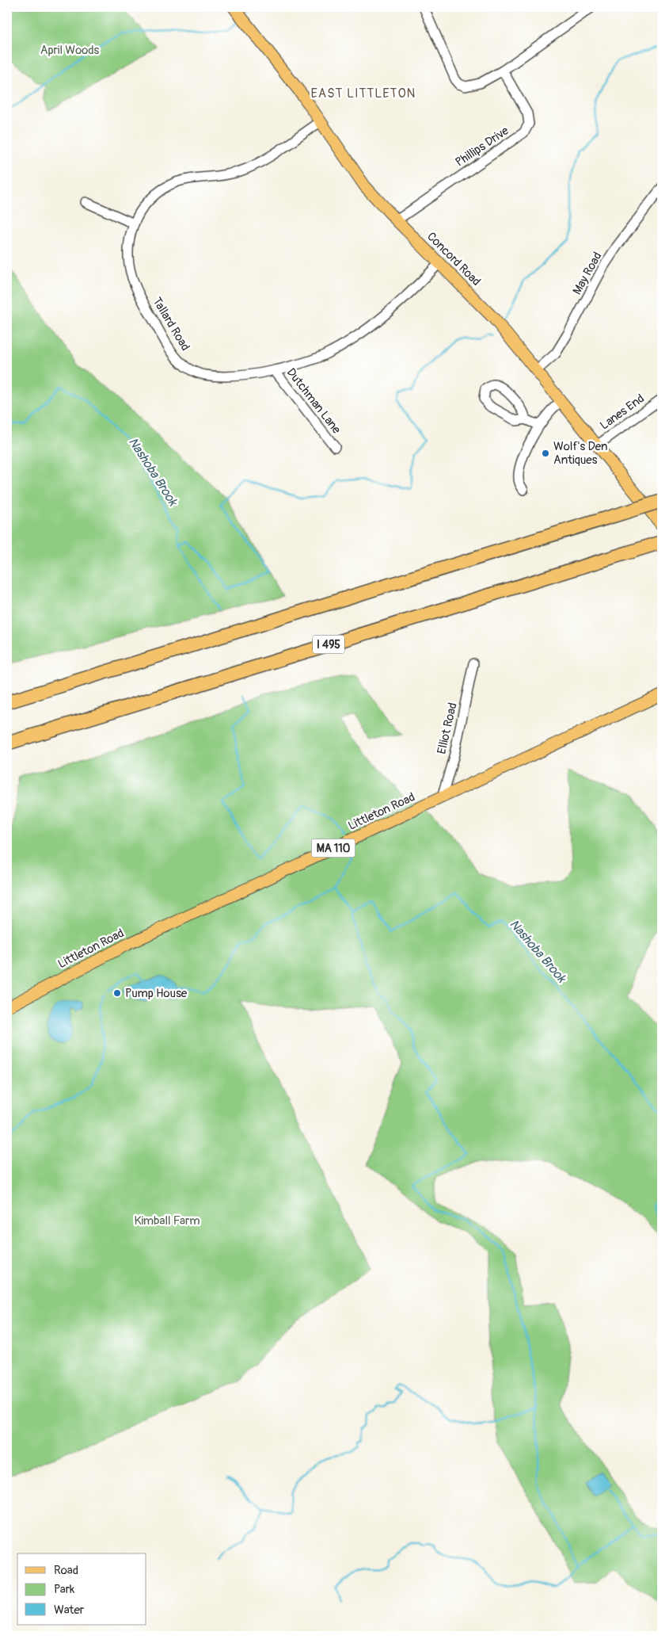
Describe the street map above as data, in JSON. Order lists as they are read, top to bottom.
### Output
{
  "streets": {
    "highway": ["I 495"],
    "main road": ["Concord Road", "Littleton Road", "MA 110"],
    "street": [
      "Phillips Drive",
      "May Road",
      "Tallard Road",
      "Dutchman Lane",
      "Lanes End",
      "Elliot Road"
    ]
  },
  "crossings": [
    ["Phillips Drive", "Concord Road"],
    ["Concord Road", "May Road"],
    ["Concord Road", "Tallard Road"],
    ["Concord Road", "Lanes End"],
    ["Tallard Road", "Dutchman Lane"],
    ["Elliot Road", "Littleton Road"]
  ],
  "districts": ["EAST LITTLETON"],
  "water": ["Nashoba Brook"],
  "parks": ["April Woods", "Kimball Farm"],
  "places": ["Wolf's Den Antiques", "Pump House"],
  "legend": ["Road", "Park", "Water"]
}
